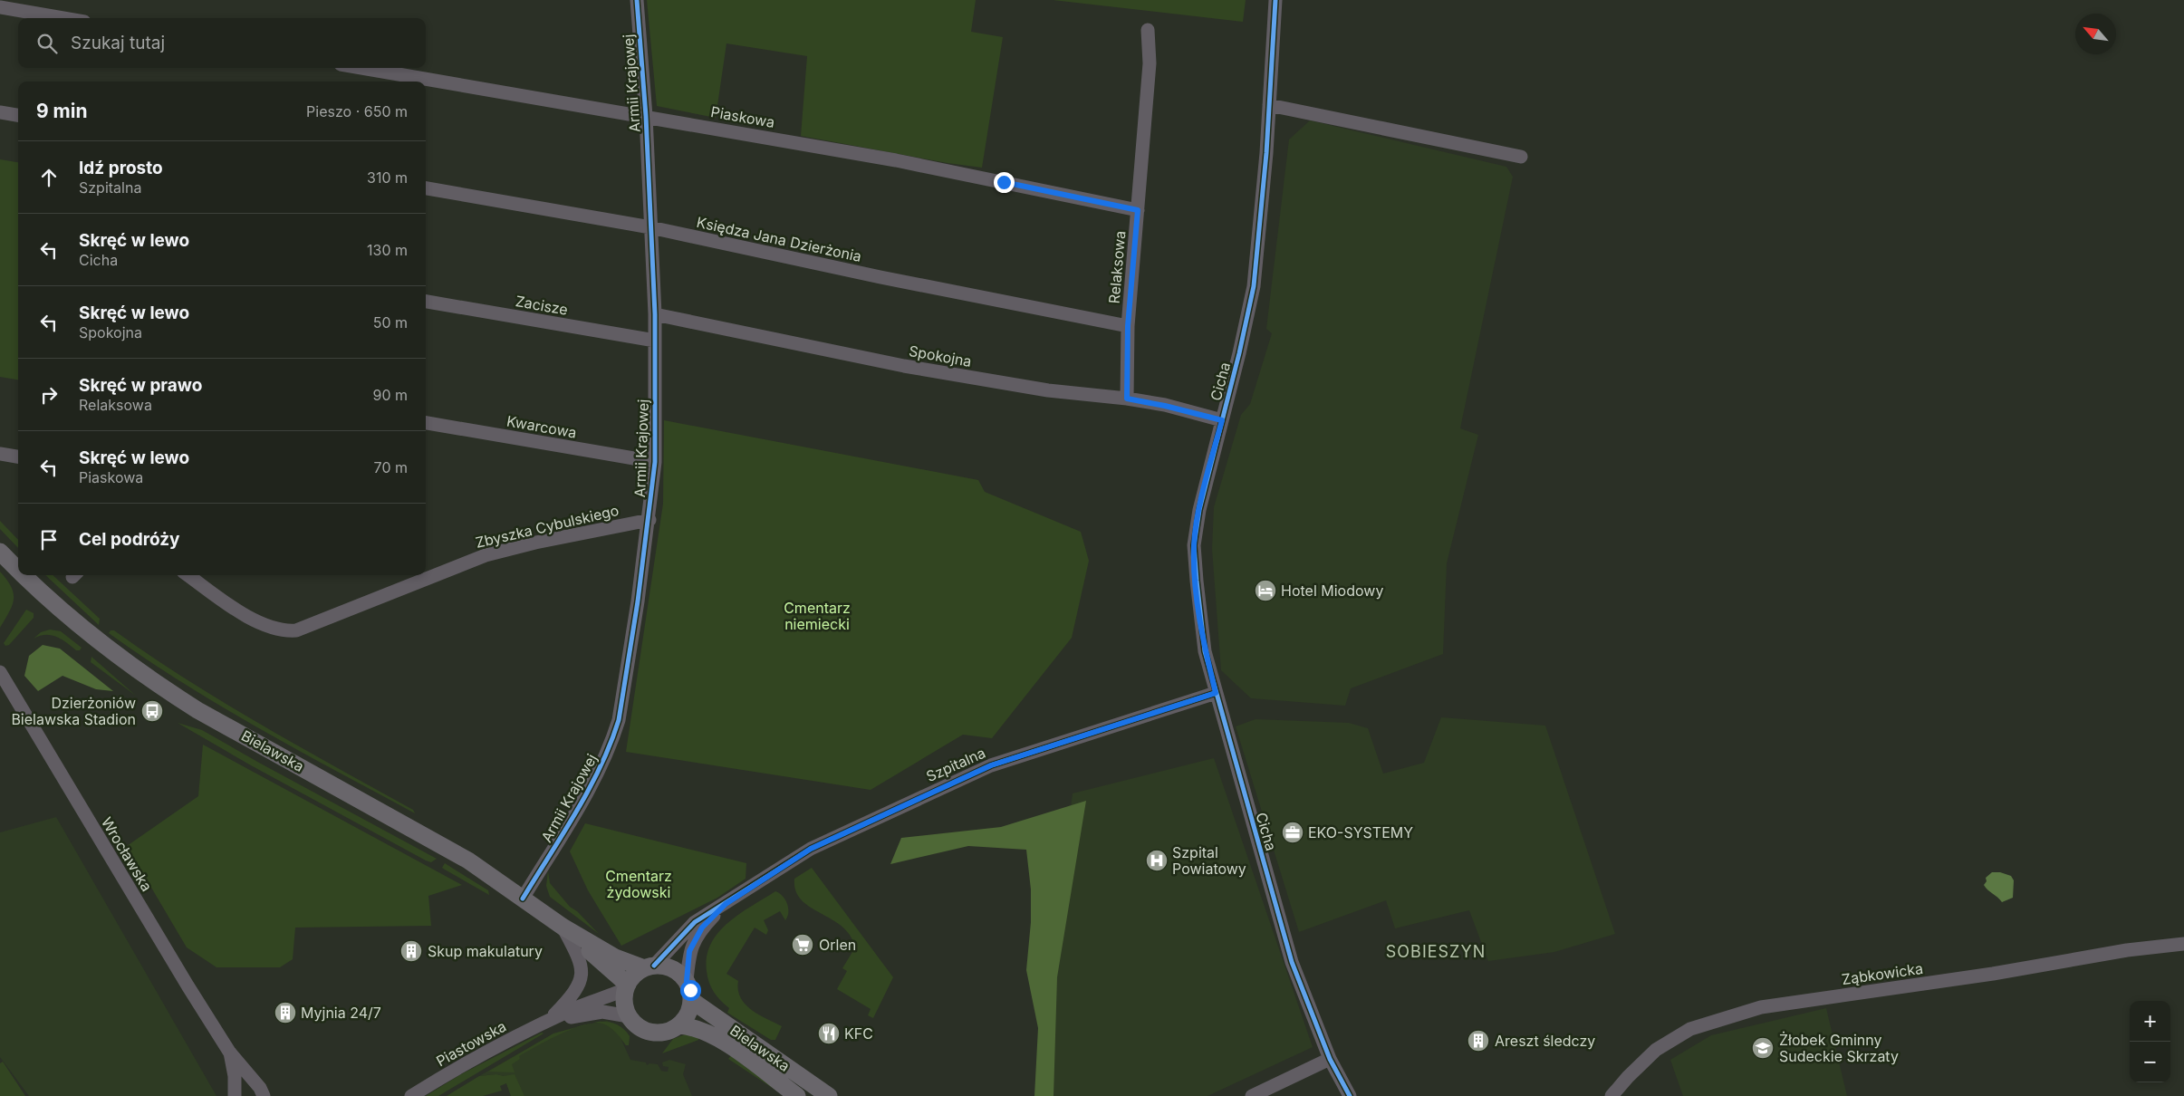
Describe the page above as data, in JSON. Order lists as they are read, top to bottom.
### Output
{
  "streets": {
    "main road": ["Bielawska"],
    "street": [
      "Armii Krajowej",
      "Piaskowa",
      "Księdza Jana Dzierżonia",
      "Relaksowa",
      "Zacisze",
      "Spokojna",
      "Cicha",
      "Kwarcowa",
      "Zbyszka Cybulskiego",
      "Szpitalna",
      "Wrocławska",
      "Ząbkowicka",
      "Piastowska"
    ]
  },
  "crossings": [
    ["Armii Krajowej", "Piaskowa"],
    ["Armii Krajowej", "Księdza Jana Dzierżonia"],
    ["Armii Krajowej", "Zacisze"],
    ["Armii Krajowej", "Spokojna"],
    ["Armii Krajowej", "Kwarcowa"],
    ["Armii Krajowej", "Zbyszka Cybulskiego"],
    ["Armii Krajowej", "Bielawska"],
    ["Piaskowa", "Relaksowa"],
    ["Księdza Jana Dzierżonia", "Relaksowa"],
    ["Relaksowa", "Spokojna"],
    ["Spokojna", "Cicha"],
    ["Cicha", "Szpitalna"],
    ["Bielawska", "Szpitalna"],
    ["Bielawska", "Piastowska"],
    ["Szpitalna", "Piastowska"]
  ],
  "districts": ["SOBIESZYN"],
  "parks": ["Cmentarz niemiecki", "Cmentarz żydowski"],
  "places": {
    "hotel": ["Hotel Miodowy"],
    "bus stop": ["Dzierżoniów Bielawska Stadion"],
    "office": ["EKO-SYSTEMY"],
    "hospital": ["Szpital Powiatowy"],
    "supermarket": ["Orlen"],
    "building": ["Skup makulatury", "Myjnia 24/7", "Areszt śledczy"],
    "restaurant": ["KFC"],
    "school or university": ["Żłobek Gminny Sudeckie Skrzaty"]
  },
  "north": "top left",
  "page": {
    "search": "Szukaj tutaj",
    "heading": ["9 min", "Pieszo · 650 m"],
    "list": [
      ["Idź prosto", "Szpitalna", "310 m"],
      ["Skręć w lewo", "Cicha", "130 m"],
      ["Skręć w lewo", "Spokojna", "50 m"],
      ["Skręć w prawo", "Relaksowa", "90 m"],
      ["Skręć w lewo", "Piaskowa", "70 m"],
      "Cel podróży"
    ],
    "map_buttons": ["+", "−"]
  }
}
